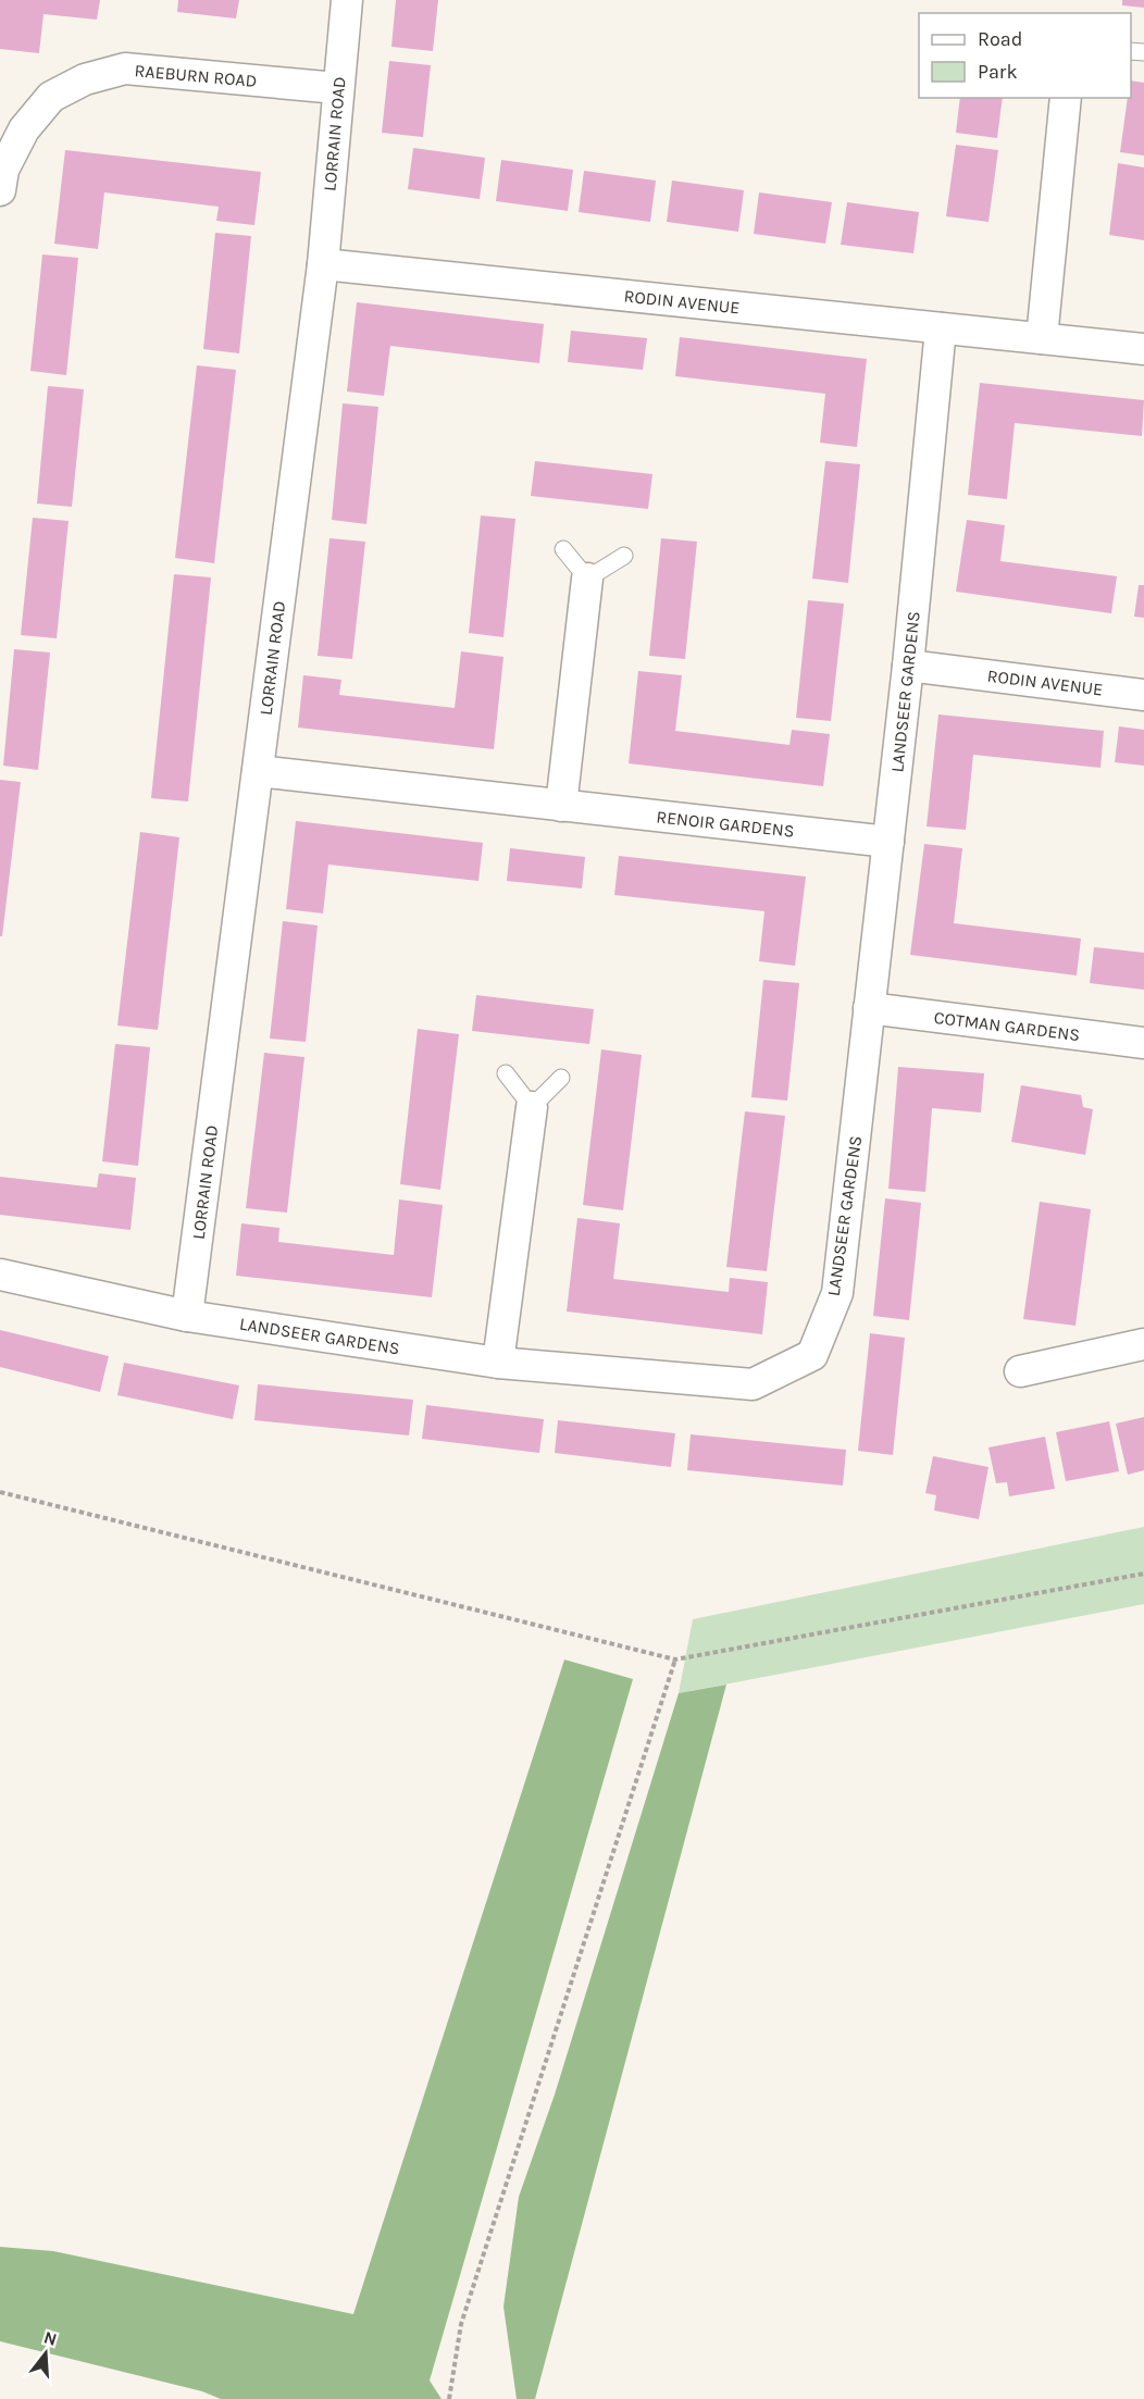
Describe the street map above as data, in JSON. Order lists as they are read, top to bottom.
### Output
{
  "streets": {
    "street": [
      "RAEBURN ROAD",
      "LORRAIN ROAD",
      "RODIN AVENUE",
      "LANDSEER GARDENS",
      "RENOIR GARDENS",
      "COTMAN GARDENS"
    ]
  },
  "crossings": [
    ["RAEBURN ROAD", "LORRAIN ROAD"],
    ["LORRAIN ROAD", "RODIN AVENUE"],
    ["LORRAIN ROAD", "LANDSEER GARDENS"],
    ["LORRAIN ROAD", "RENOIR GARDENS"],
    ["RODIN AVENUE", "LANDSEER GARDENS"],
    ["LANDSEER GARDENS", "RENOIR GARDENS"],
    ["LANDSEER GARDENS", "COTMAN GARDENS"]
  ],
  "legend": ["Road", "Park"],
  "north": "top"
}
